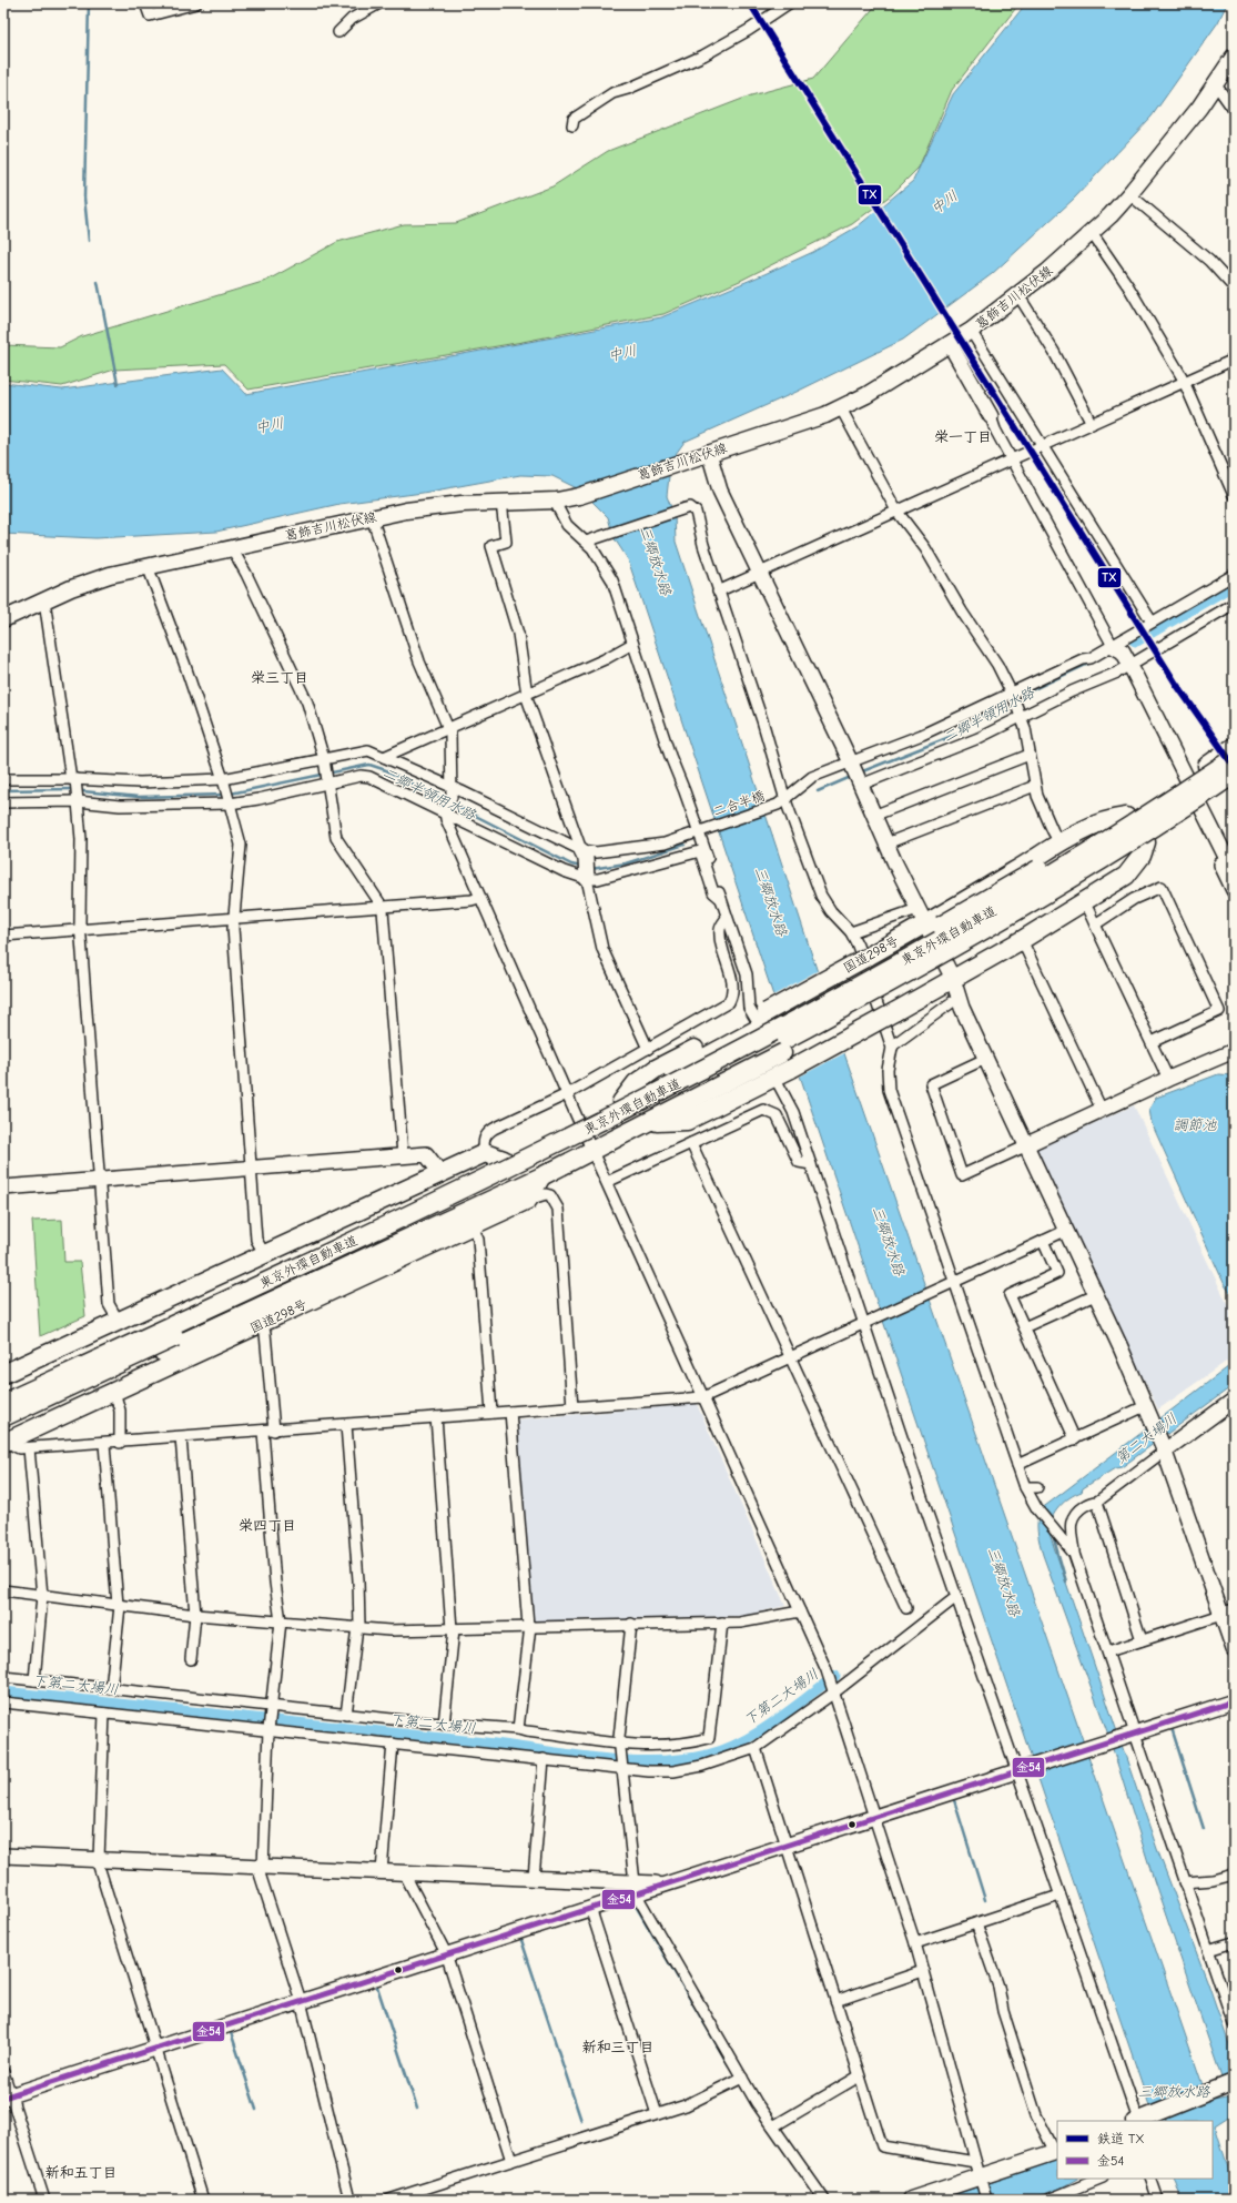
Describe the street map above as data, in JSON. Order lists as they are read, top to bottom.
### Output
{
  "streets": {
    "highway": ["東京外環自動車道", "国道298号"],
    "main road": ["葛飾吉川松伏線"],
    "street": ["二合半橋"]
  },
  "districts": [
    "栄一丁目",
    "栄三丁目",
    "栄四丁目",
    "新和三丁目",
    "新和五丁目"
  ],
  "water": [
    "中川",
    "三郷放水路",
    "二郷半領用水路",
    "調節池",
    "第二大場川",
    "下第二大場川"
  ],
  "lines": ["rail line TX", "transit line 金54"],
  "legend": ["鉄道 TX", "金54"]
}
